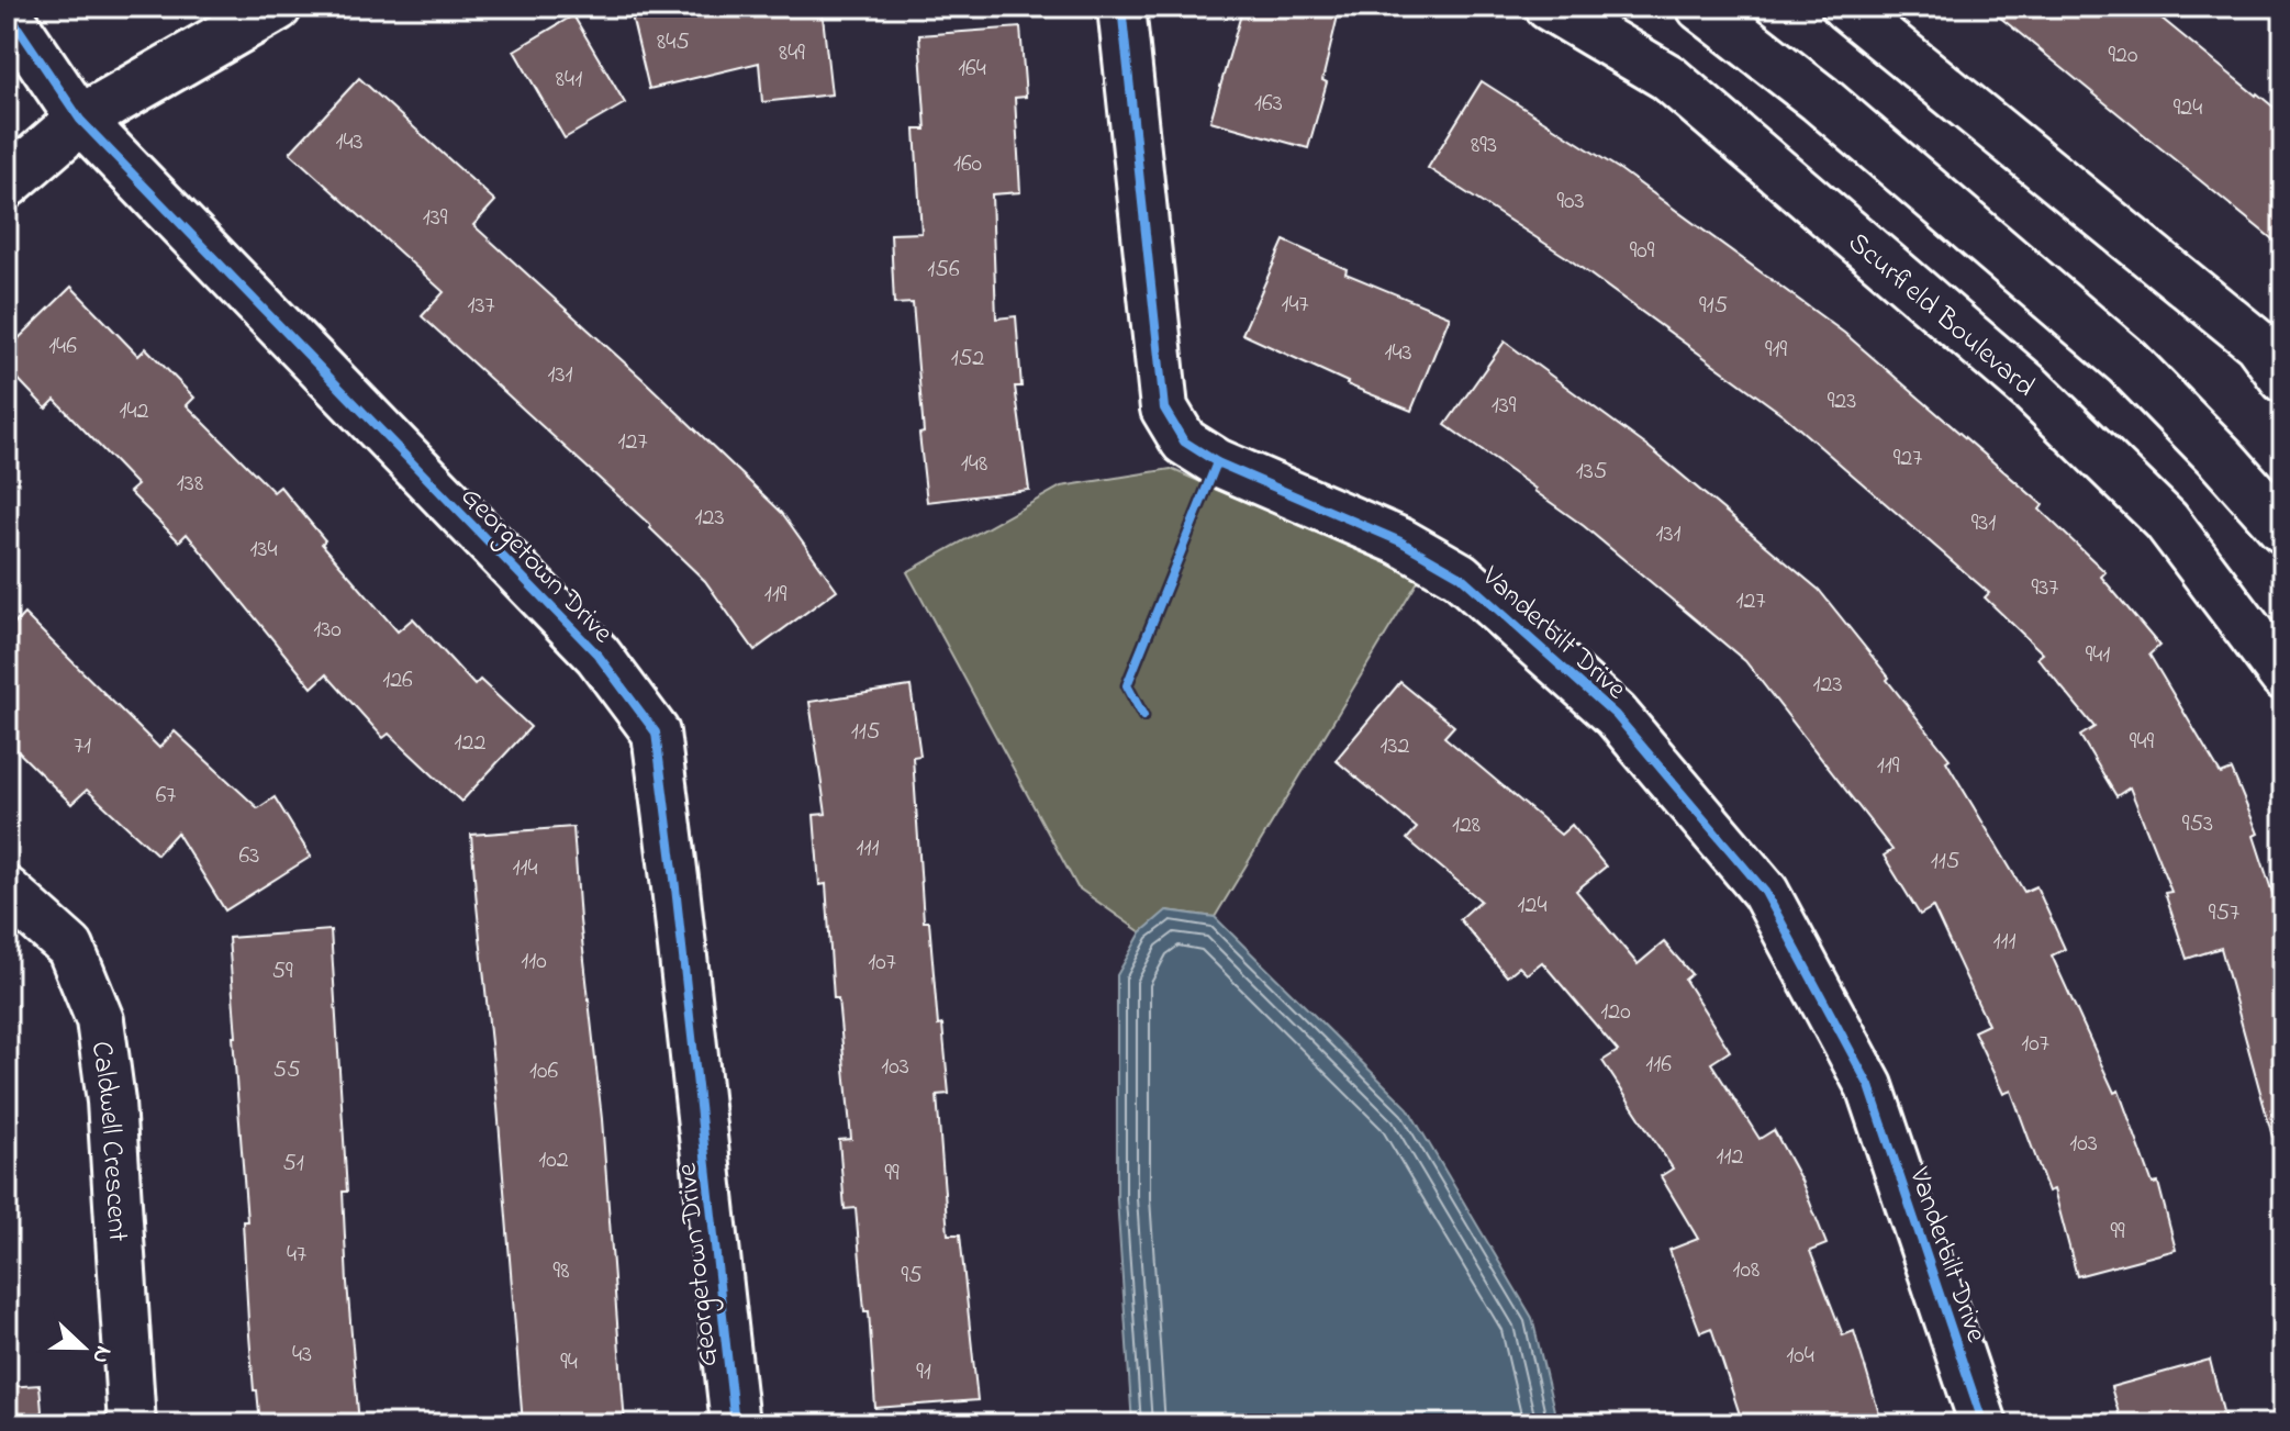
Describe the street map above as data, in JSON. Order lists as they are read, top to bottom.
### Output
{
  "streets": {
    "street": [
      "Scurfield Boulevard",
      "Georgetown Drive",
      "Vanderbilt Drive",
      "Caldwell Crescent"
    ]
  },
  "house_numbers": [
    "845",
    "849",
    "920",
    "164",
    "841",
    "163",
    "924",
    "143",
    "893",
    "160",
    "903",
    "139",
    "909",
    "156",
    "147",
    "137",
    "915",
    "146",
    "919",
    "143",
    "152",
    "131",
    "923",
    "139",
    "142",
    "127",
    "927",
    "148",
    "135",
    "138",
    "123",
    "931",
    "131",
    "134",
    "937",
    "119",
    "127",
    "130",
    "941",
    "126",
    "123",
    "115",
    "949",
    "122",
    "71",
    "132",
    "119",
    "67",
    "953",
    "128",
    "111",
    "63",
    "115",
    "114",
    "124",
    "957",
    "111",
    "110",
    "107",
    "59",
    "120",
    "107",
    "116",
    "103",
    "55",
    "106",
    "103",
    "112",
    "102",
    "51",
    "99",
    "99",
    "47",
    "108",
    "98",
    "95",
    "43",
    "104",
    "94",
    "91"
  ],
  "north": "right"
}
